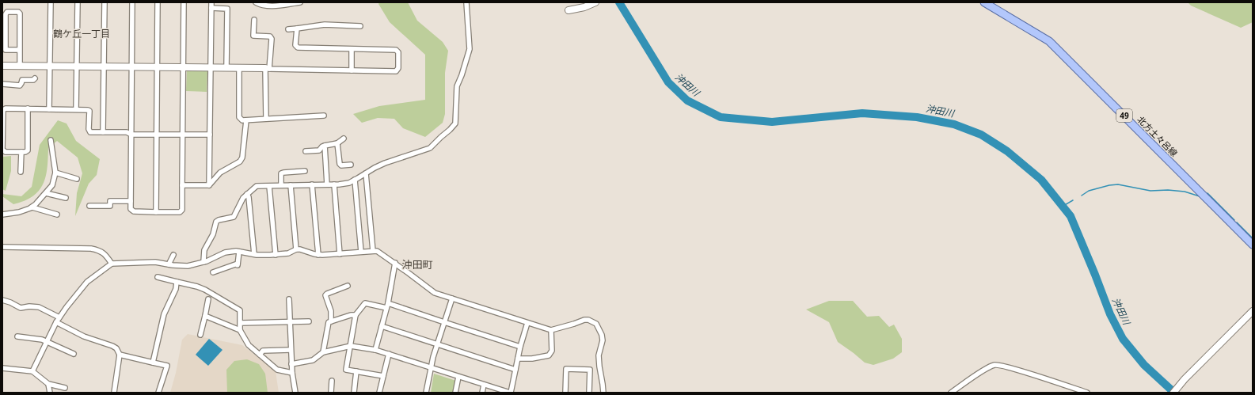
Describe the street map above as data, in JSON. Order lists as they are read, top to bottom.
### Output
{
  "streets": {
    "main road": ["49", "北方土々呂線"]
  },
  "districts": ["鶴ケ丘一丁目", "沖田町"],
  "water": ["沖田川"]
}
